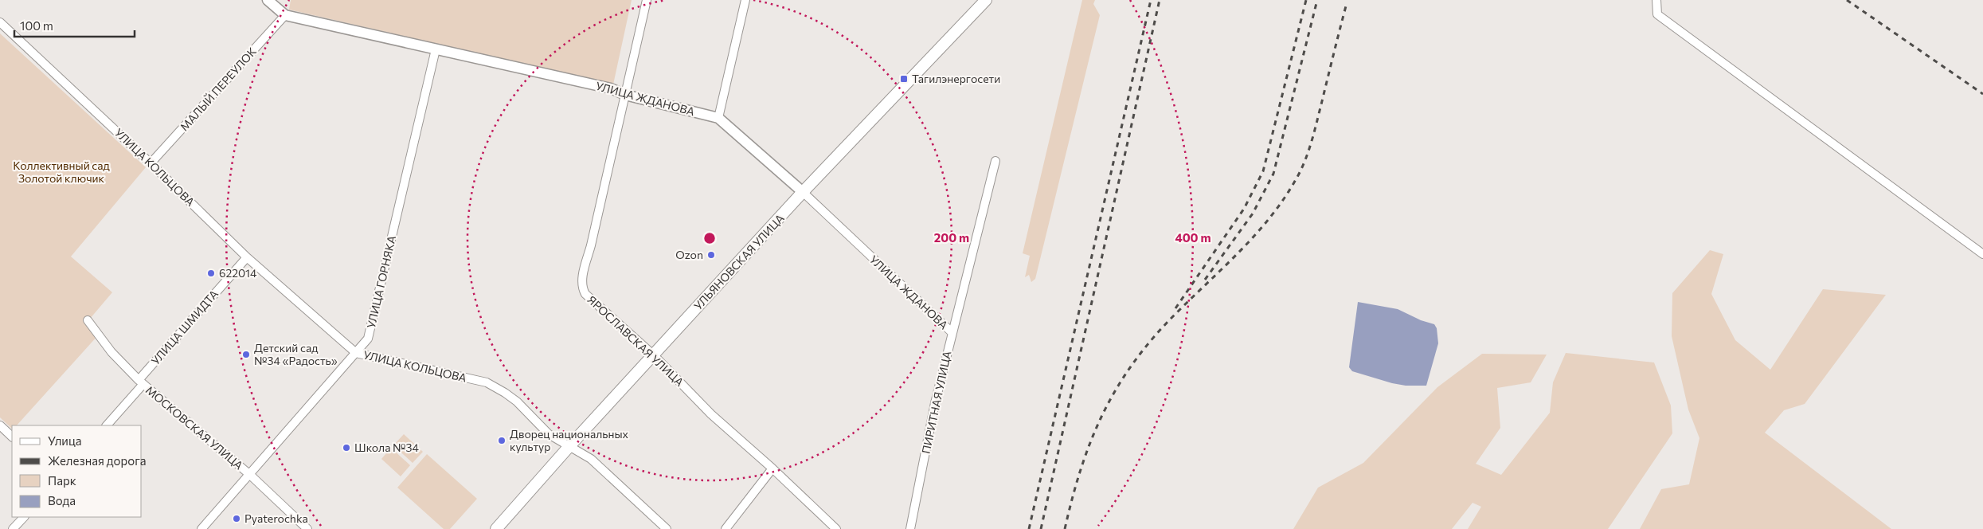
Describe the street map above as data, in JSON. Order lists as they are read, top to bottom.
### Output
{
  "streets": {
    "main road": ["УЛЬЯНОВСКАЯ УЛИЦА"],
    "street": [
      "МАЛЫЙ ПЕРЕУЛОК",
      "УЛИЦА ЖДАНОВА",
      "УЛИЦА КОЛЬЦОВА",
      "УЛИЦА ГОРНЯКА",
      "УЛИЦА ШМИДТА",
      "ЯРОСЛАВСКАЯ УЛИЦА",
      "ПИРИТНАЯ УЛИЦА",
      "МОСКОВСКАЯ УЛИЦА"
    ]
  },
  "crossings": [
    ["МАЛЫЙ ПЕРЕУЛОК", "УЛИЦА ЖДАНОВА"],
    ["МАЛЫЙ ПЕРЕУЛОК", "УЛИЦА КОЛЬЦОВА"],
    ["УЛИЦА ЖДАНОВА", "УЛЬЯНОВСКАЯ УЛИЦА"],
    ["УЛИЦА ЖДАНОВА", "УЛИЦА ГОРНЯКА"],
    ["УЛИЦА ЖДАНОВА", "ЯРОСЛАВСКАЯ УЛИЦА"],
    ["УЛИЦА ЖДАНОВА", "ПИРИТНАЯ УЛИЦА"],
    ["УЛИЦА КОЛЬЦОВА", "УЛЬЯНОВСКАЯ УЛИЦА"],
    ["УЛИЦА КОЛЬЦОВА", "УЛИЦА ГОРНЯКА"],
    ["УЛИЦА КОЛЬЦОВА", "УЛИЦА ШМИДТА"],
    ["УЛЬЯНОВСКАЯ УЛИЦА", "ЯРОСЛАВСКАЯ УЛИЦА"],
    ["УЛИЦА ГОРНЯКА", "МОСКОВСКАЯ УЛИЦА"],
    ["УЛИЦА ШМИДТА", "МОСКОВСКАЯ УЛИЦА"]
  ],
  "parks": ["Коллективный сад Золотой ключик"],
  "places": {
    "transit": ["Тагилэнергосети"],
    "other": [
      "Ozon",
      "622014",
      "Детский сад №34 «Радость»",
      "Дворец национальных культур",
      "Школа №34",
      "Pyaterochka"
    ]
  },
  "legend": [
    "Улица",
    "Железная дорога",
    "Парк",
    "Вода"
  ],
  "scale_bar": "100 m",
  "rings": ["200 m", "400 m"]
}
